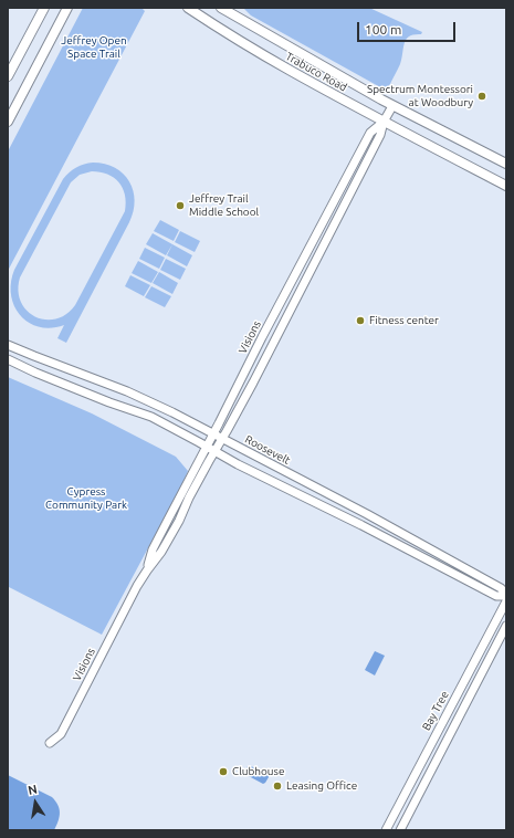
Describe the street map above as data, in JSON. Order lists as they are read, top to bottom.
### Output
{
  "streets": {
    "main road": ["Trabuco Road"],
    "street": ["Visions", "Roosevelt", "Bay Tree"]
  },
  "crossings": [
    ["Trabuco Road", "Visions"],
    ["Visions", "Roosevelt"]
  ],
  "parks": ["Jeffrey Open Space Trail", "Cypress Community Park"],
  "places": [
    "Spectrum Montessori at Woodbury",
    "Jeffrey Trail Middle School",
    "Fitness center",
    "Clubhouse",
    "Leasing Office"
  ],
  "scale_bar": "100 m",
  "north": "top"
}
